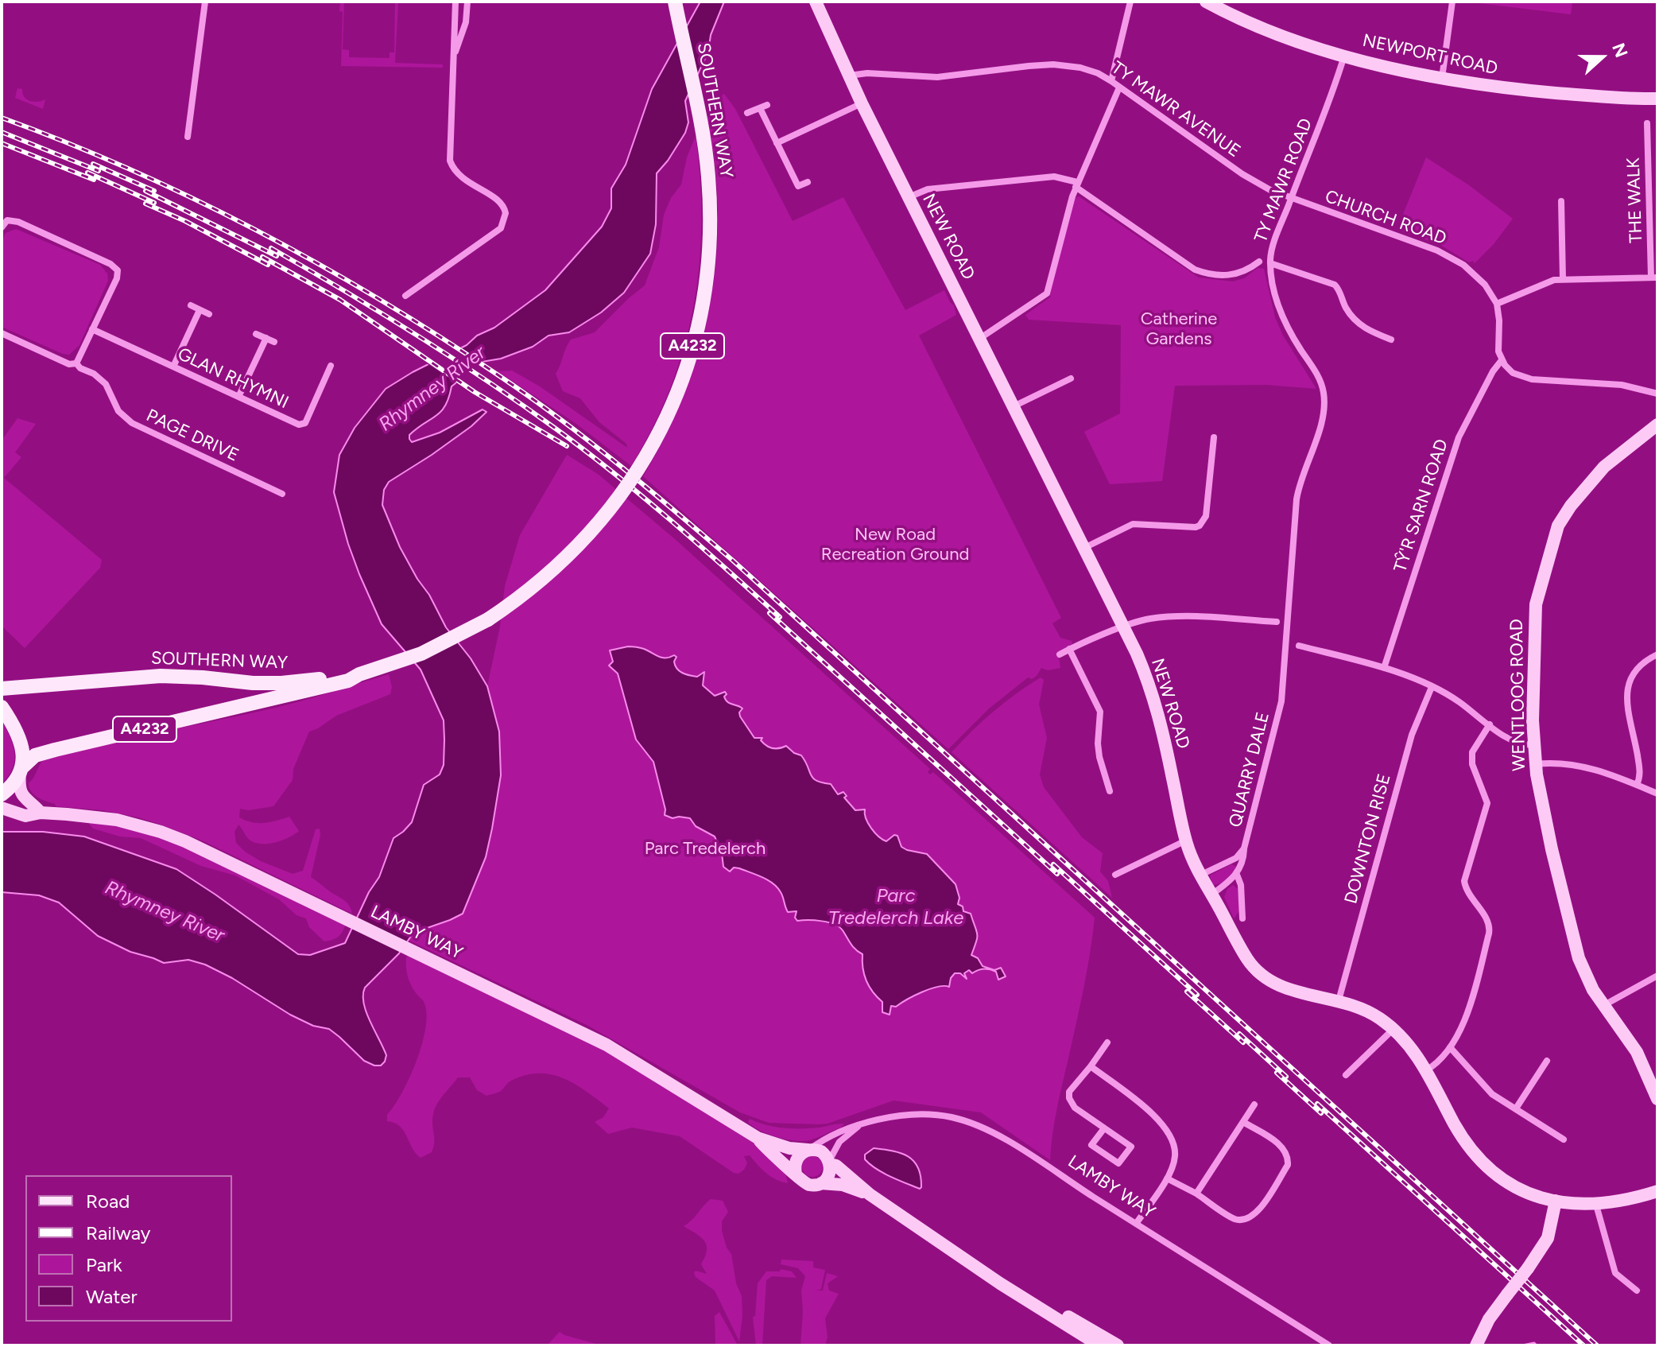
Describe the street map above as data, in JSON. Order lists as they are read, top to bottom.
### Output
{
  "streets": {
    "main road": ["SOUTHERN WAY", "A4232"],
    "street": [
      "NEWPORT ROAD",
      "TY MAWR AVENUE",
      "TY MAWR ROAD",
      "THE WALK",
      "CHURCH ROAD",
      "NEW ROAD",
      "GLAN RHYMNI",
      "PAGE DRIVE",
      "TŶ'R SARN ROAD",
      "WENTLOOG ROAD",
      "QUARRY DALE",
      "DOWNTON RISE",
      "LAMBY WAY"
    ]
  },
  "crossings": [
    ["NEWPORT ROAD", "TY MAWR ROAD"],
    ["TY MAWR AVENUE", "TY MAWR ROAD"],
    ["TY MAWR AVENUE", "CHURCH ROAD"],
    ["TY MAWR AVENUE", "NEW ROAD"],
    ["TY MAWR ROAD", "CHURCH ROAD"],
    ["TY MAWR ROAD", "QUARRY DALE"],
    ["NEW ROAD", "QUARRY DALE"],
    ["NEW ROAD", "DOWNTON RISE"]
  ],
  "water": ["Rhymney River", "Parc Tredelerch Lake"],
  "parks": ["Catherine Gardens", "New Road Recreation Ground", "Parc Tredelerch"],
  "legend": [
    "Road",
    "Railway",
    "Park",
    "Water"
  ],
  "north": "right"
}
